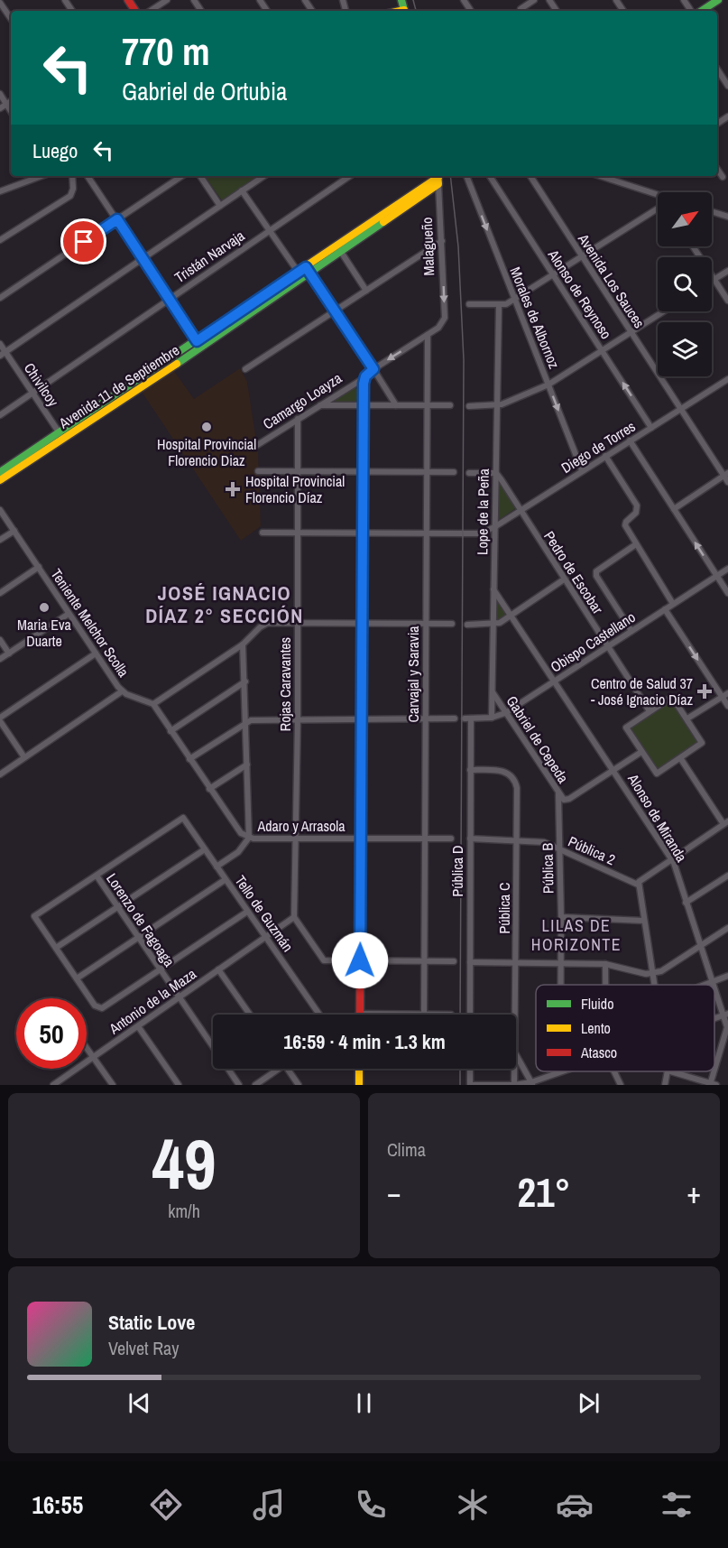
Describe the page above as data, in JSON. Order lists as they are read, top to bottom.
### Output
{
  "streets": {
    "main road": ["Avenida 11 de Septiembre"],
    "street": [
      "Malagueño",
      "Tristán Narvaja",
      "Avenida Los Sauces",
      "Alonso de Reynoso",
      "Morales de Albornoz",
      "Chivilcoy",
      "Camargo Loayza",
      "Diego de Torres",
      "Lope de la Peña",
      "Pedro de Escobar",
      "Teniente Melchor Scolla",
      "Obispo Castellano",
      "Carvajal y Saravia",
      "Rojas Caravantes",
      "Gabriel de Cepeda",
      "Alonso de Miranda",
      "Adaro y Arrasola",
      "Pública 2",
      "Pública B",
      "Pública D",
      "Pública C",
      "Tello de Guzmán",
      "Lorenzo de Fagoaga",
      "Antonio de la Maza"
    ]
  },
  "crossings": [
    ["Malagueño", "Avenida 11 de Septiembre"],
    ["Malagueño", "Carvajal y Saravia"],
    ["Tristán Narvaja", "Chivilcoy"],
    ["Avenida Los Sauces", "Diego de Torres"],
    ["Alonso de Reynoso", "Diego de Torres"],
    ["Morales de Albornoz", "Diego de Torres"],
    ["Chivilcoy", "Avenida 11 de Septiembre"],
    ["Camargo Loayza", "Rojas Caravantes"],
    ["Diego de Torres", "Lope de la Peña"],
    ["Diego de Torres", "Pedro de Escobar"],
    ["Diego de Torres", "Carvajal y Saravia"],
    ["Lope de la Peña", "Pedro de Escobar"],
    ["Lope de la Peña", "Obispo Castellano"],
    ["Lope de la Peña", "Gabriel de Cepeda"],
    ["Lope de la Peña", "Alonso de Miranda"],
    ["Pedro de Escobar", "Obispo Castellano"],
    ["Obispo Castellano", "Gabriel de Cepeda"],
    ["Obispo Castellano", "Alonso de Miranda"],
    ["Obispo Castellano", "Pública D"],
    ["Carvajal y Saravia", "Adaro y Arrasola"],
    ["Rojas Caravantes", "Adaro y Arrasola"],
    ["Rojas Caravantes", "Antonio de la Maza"],
    ["Gabriel de Cepeda", "Alonso de Miranda"],
    ["Gabriel de Cepeda", "Pública B"],
    ["Pública 2", "Pública B"],
    ["Pública 2", "Pública D"],
    ["Pública 2", "Pública C"],
    ["Pública D", "Pública C"],
    ["Tello de Guzmán", "Lorenzo de Fagoaga"],
    ["Tello de Guzmán", "Antonio de la Maza"],
    ["Lorenzo de Fagoaga", "Antonio de la Maza"]
  ],
  "one_way": ["Malagueño", "Morales de Albornoz"],
  "districts": ["JOSÉ IGNACIO DÍAZ 2° SECCIÓN", "LILAS DE HORIZONTE"],
  "places": {
    "other": ["Hospital Provincial Florencio Diaz", "Maria Eva Duarte"],
    "health": ["Hospital Provincial Florencio Díaz", "Centro de Salud 37 - José Ignacio Díaz"]
  },
  "legend": ["Fluido", "Lento", "Atasco"],
  "north": "top right",
  "page": {
    "turn": ["770 m", "Gabriel de Ortubia"],
    "then": "Luego",
    "limit": "50",
    "trip": "16:59 · 4 min · 1.3 km",
    "tile": [
      ["49", "km/h"],
      "Clima"
    ],
    "heat": ["−", "21°", "+"],
    "song": ["Static Love", "Velvet Ray"],
    "tabs": "16:55"
  }
}
